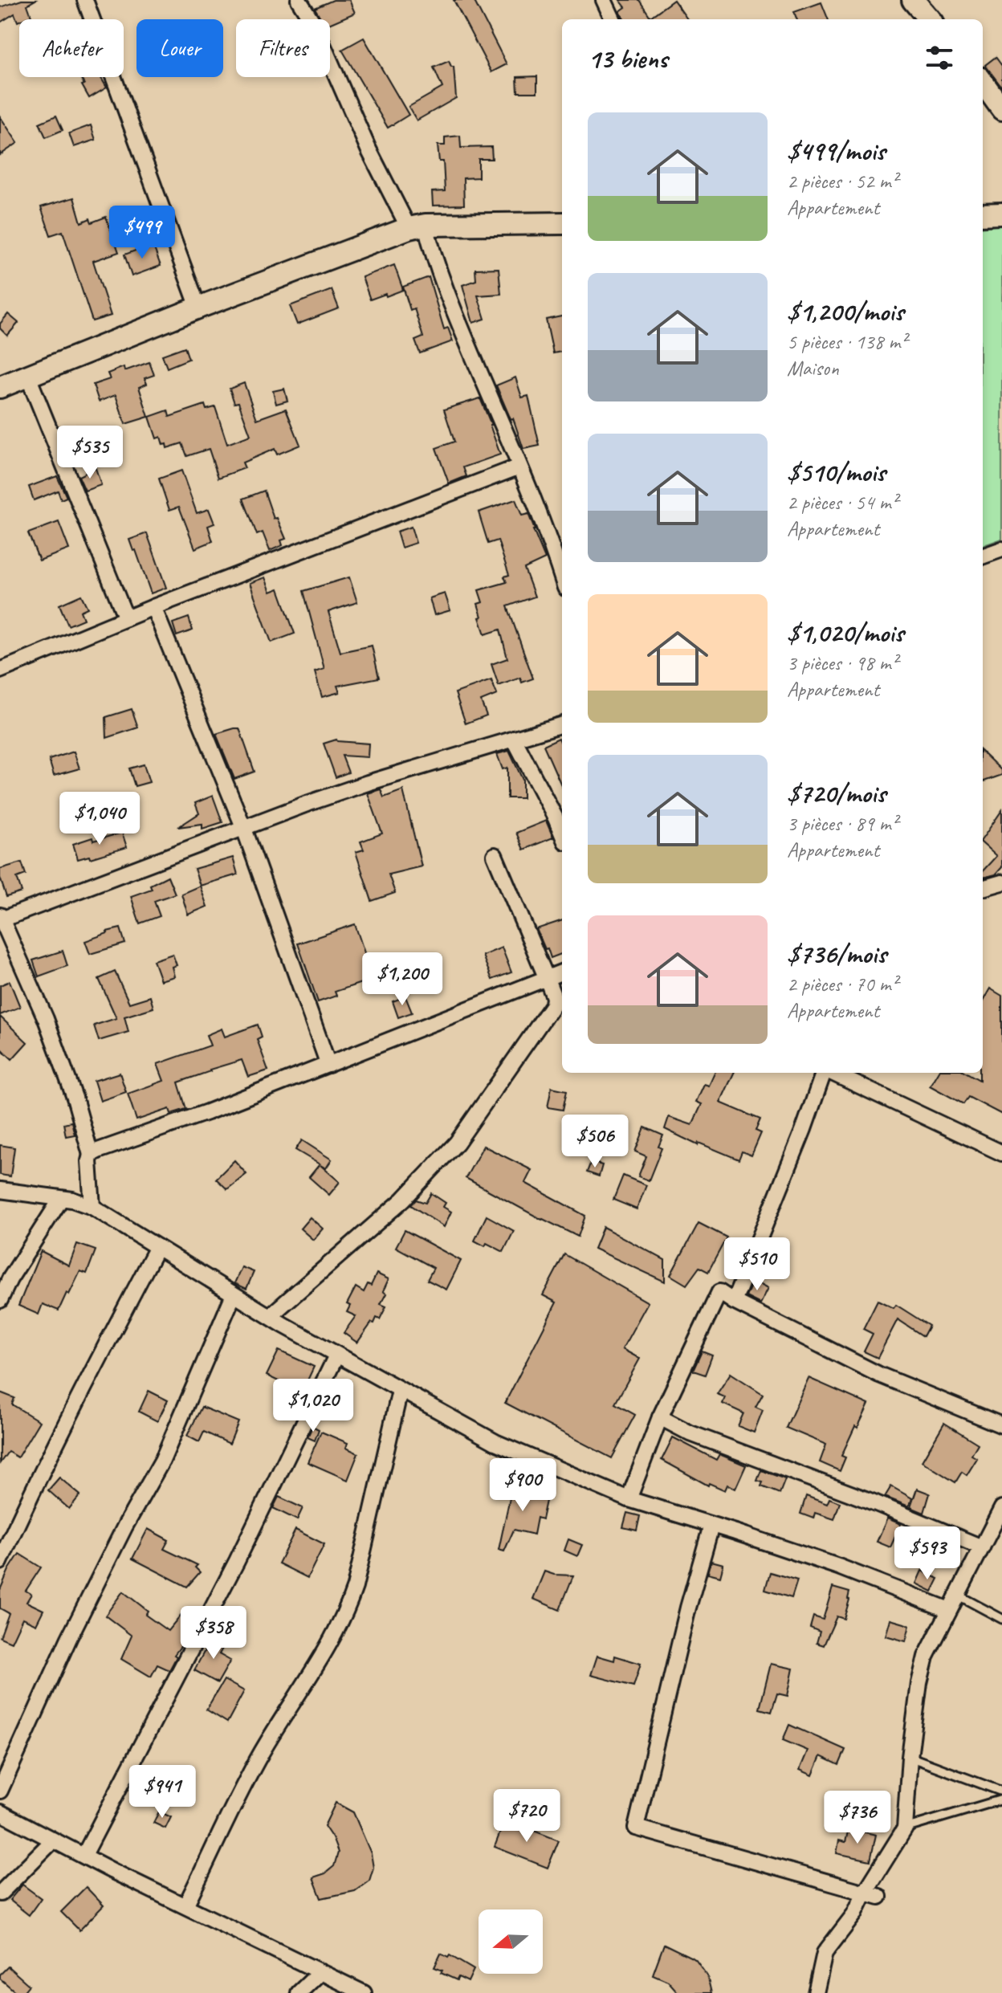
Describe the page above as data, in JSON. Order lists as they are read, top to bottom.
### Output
{
  "north": "left",
  "page": {
    "chip": ["Acheter", "Louer", "Filtres"],
    "heading": "13 biens",
    "list": [
      {
        "name": "$499/mois",
        "note": "2 pièces · 52 m² · Appartement"
      },
      {
        "name": "$1,200/mois",
        "note": "5 pièces · 138 m² · Maison"
      },
      {
        "name": "$510/mois",
        "note": "2 pièces · 54 m² · Appartement"
      },
      {
        "name": "$1,020/mois",
        "note": "3 pièces · 98 m² · Appartement"
      },
      {
        "name": "$720/mois",
        "note": "3 pièces · 89 m² · Appartement"
      },
      {
        "name": "$736/mois",
        "note": "2 pièces · 70 m² · Appartement"
      }
    ],
    "price": [
      "$499",
      "$535",
      "$1,040",
      "$1,200",
      "$506",
      "$510",
      "$1,020",
      "$900",
      "$593",
      "$358",
      "$941",
      "$720",
      "$736"
    ]
  }
}
